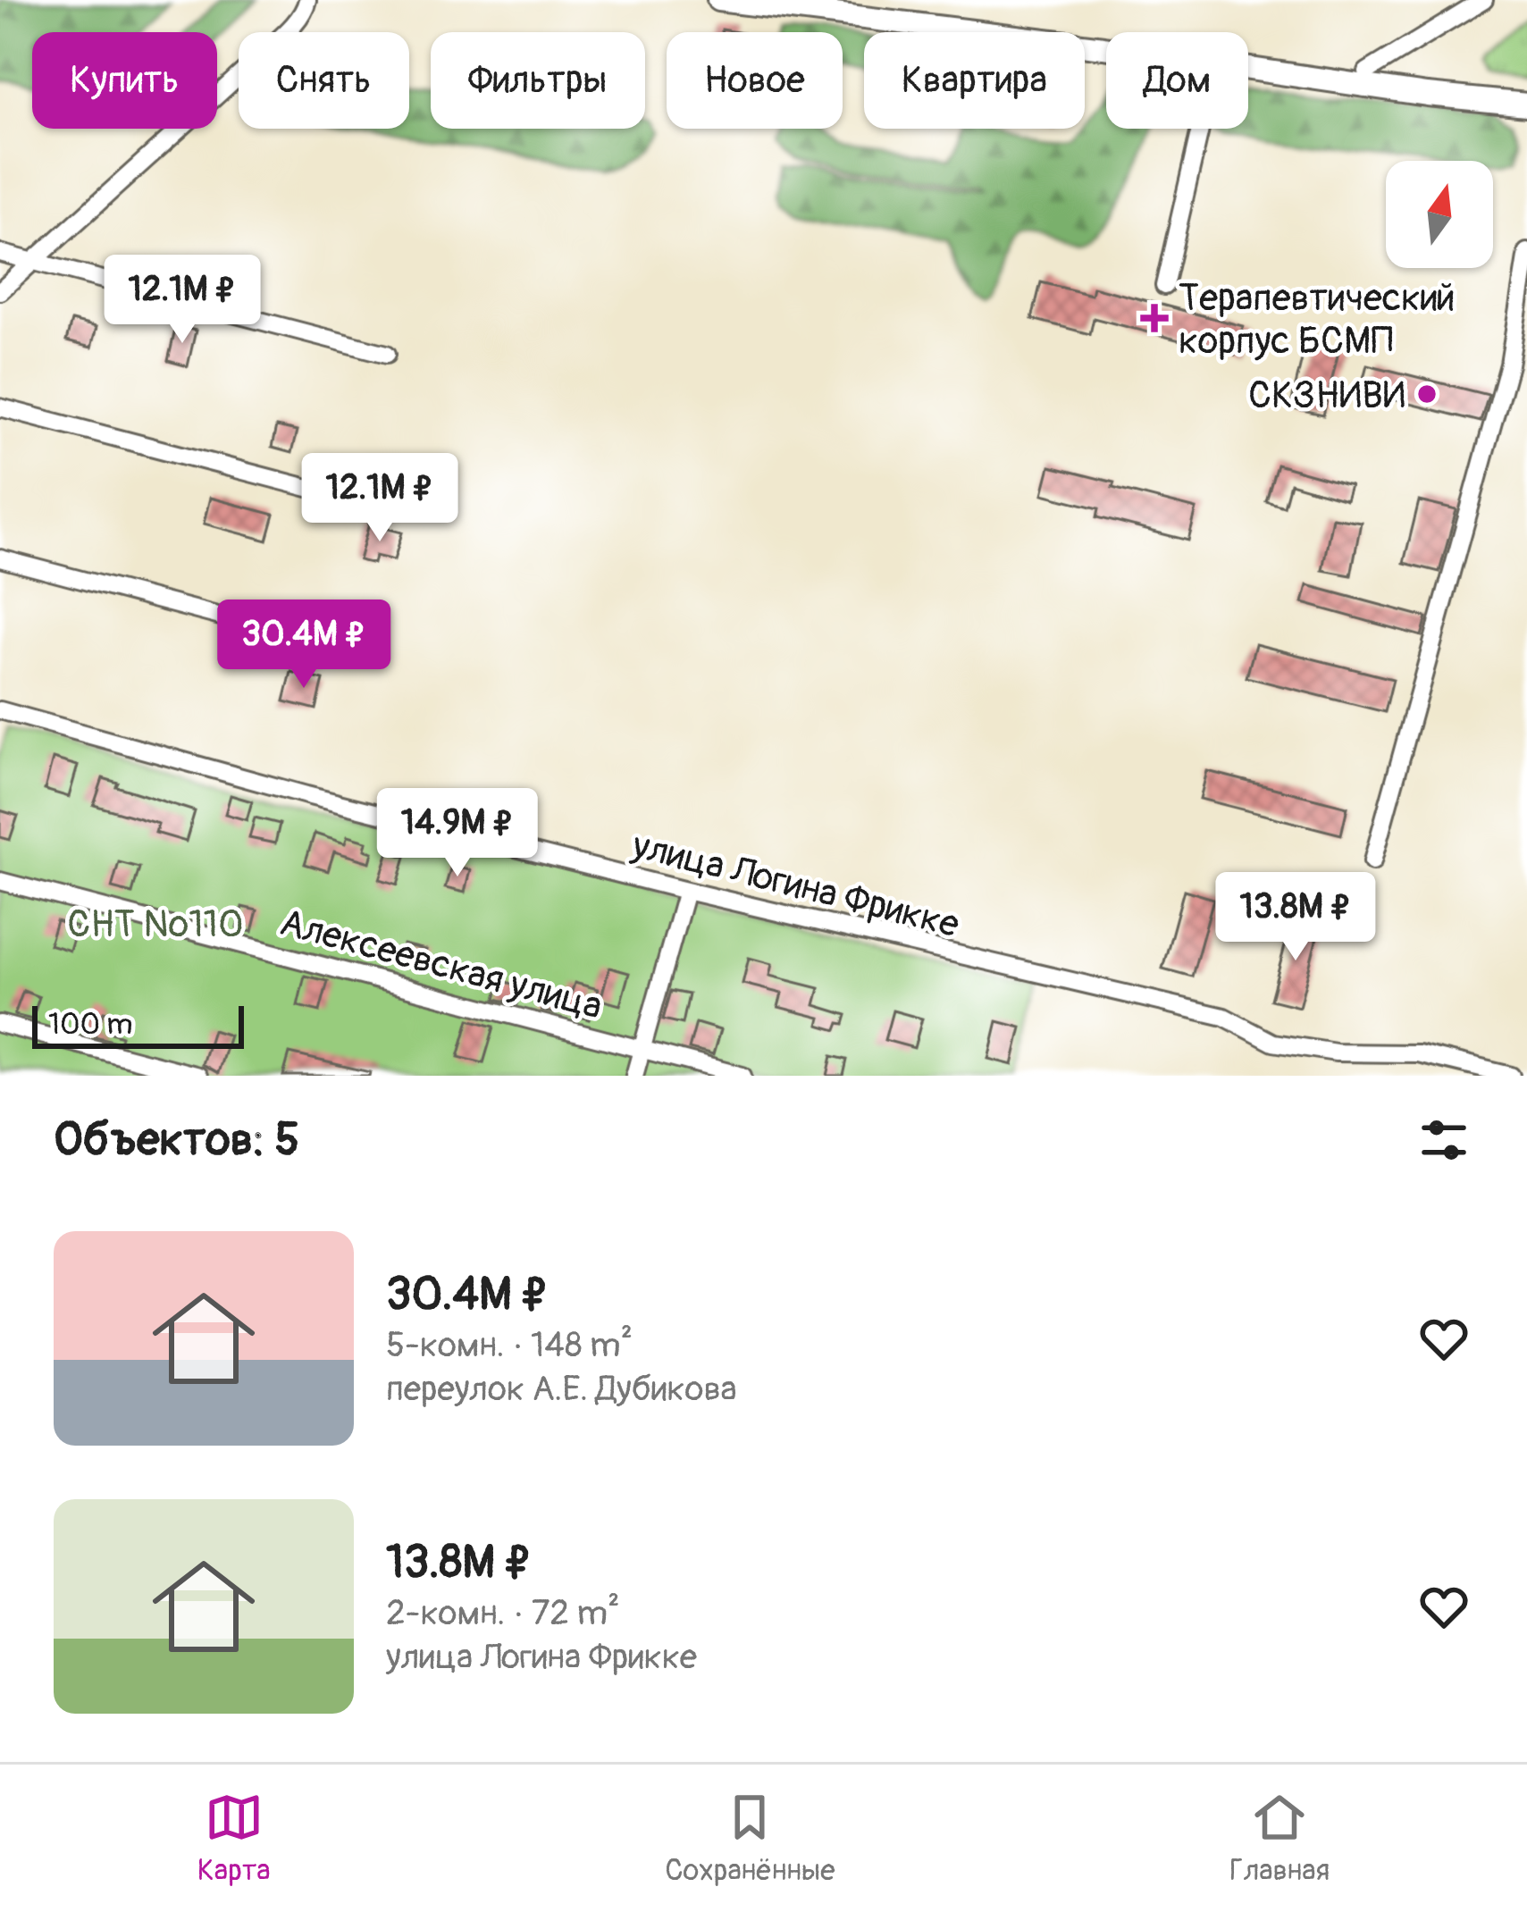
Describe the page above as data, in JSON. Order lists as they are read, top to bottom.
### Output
{
  "streets": {
    "street": ["улица Логина Фрикке", "Алексеевская улица"]
  },
  "parks": ["СНТ №110"],
  "places": {
    "health": ["Терапевтический корпус БСМП"],
    "other": ["СКЗНИВИ"]
  },
  "scale_bar": "100 m",
  "north": "top",
  "page": {
    "chip": [
      "Купить",
      "Снять",
      "Фильтры",
      "Новое",
      "Квартира",
      "Дом"
    ],
    "price": [
      "12.1M ₽",
      "12.1M ₽",
      "30.4M ₽",
      "14.9M ₽",
      "13.8M ₽"
    ],
    "scale": "100 m",
    "heading": "Объектов: 5",
    "list": [
      {
        "name": "30.4M ₽",
        "note": "5-комн. · 148 m² · переулок А.Е. Дубикова"
      },
      {
        "name": "13.8M ₽",
        "note": "2-комн. · 72 m² · улица Логина Фрикке"
      }
    ],
    "tabs": ["Карта", "Сохранённые", "Главная"]
  }
}
